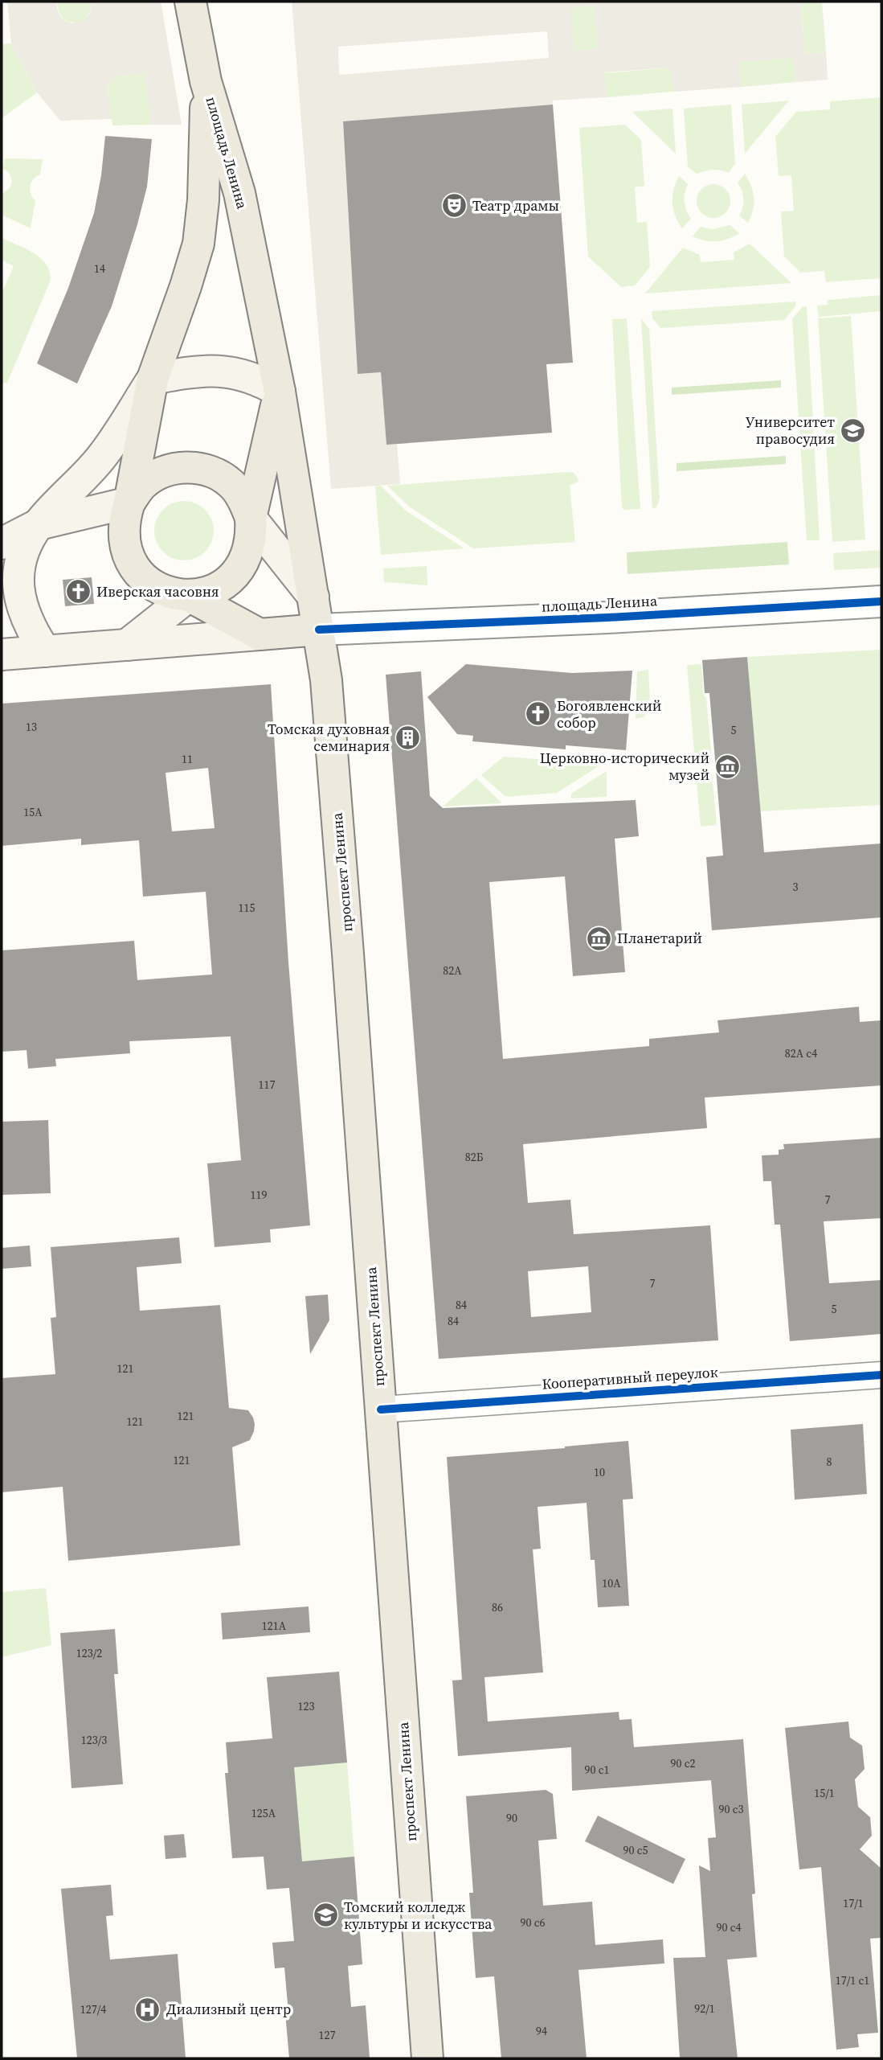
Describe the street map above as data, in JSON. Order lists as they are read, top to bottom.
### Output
{
  "streets": {
    "main road": ["площадь Ленина", "проспект Ленина"],
    "street": ["Кооперативный переулок"]
  },
  "crossings": [
    ["площадь Ленина", "проспект Ленина"],
    ["проспект Ленина", "Кооперативный переулок"]
  ],
  "places": {
    "theatre": ["Театр драмы"],
    "school or university": ["Университет правосудия", "Томский колледж культуры и искусства"],
    "church": ["Иверская часовня", "Богоявленский собор"],
    "building": ["Томская духовная семинария"],
    "museum": ["Церковно-исторический музей", "Планетарий"],
    "hospital": ["Диализный центр"]
  },
  "house_numbers": [
    "14",
    "13",
    "5",
    "11",
    "15А",
    "3",
    "115",
    "82А",
    "82А с4",
    "117",
    "82Б",
    "119",
    "7",
    "7",
    "84",
    "5",
    "84",
    "121",
    "121",
    "121",
    "121",
    "8",
    "10",
    "10А",
    "86",
    "121А",
    "123/2",
    "123",
    "123/3",
    "90 с2",
    "90 с1",
    "15/1",
    "90 с3",
    "125А",
    "90",
    "90 с5",
    "17/1",
    "90 с6",
    "90 с4",
    "17/1 с1",
    "92/1",
    "127/4",
    "94",
    "127"
  ]
}
